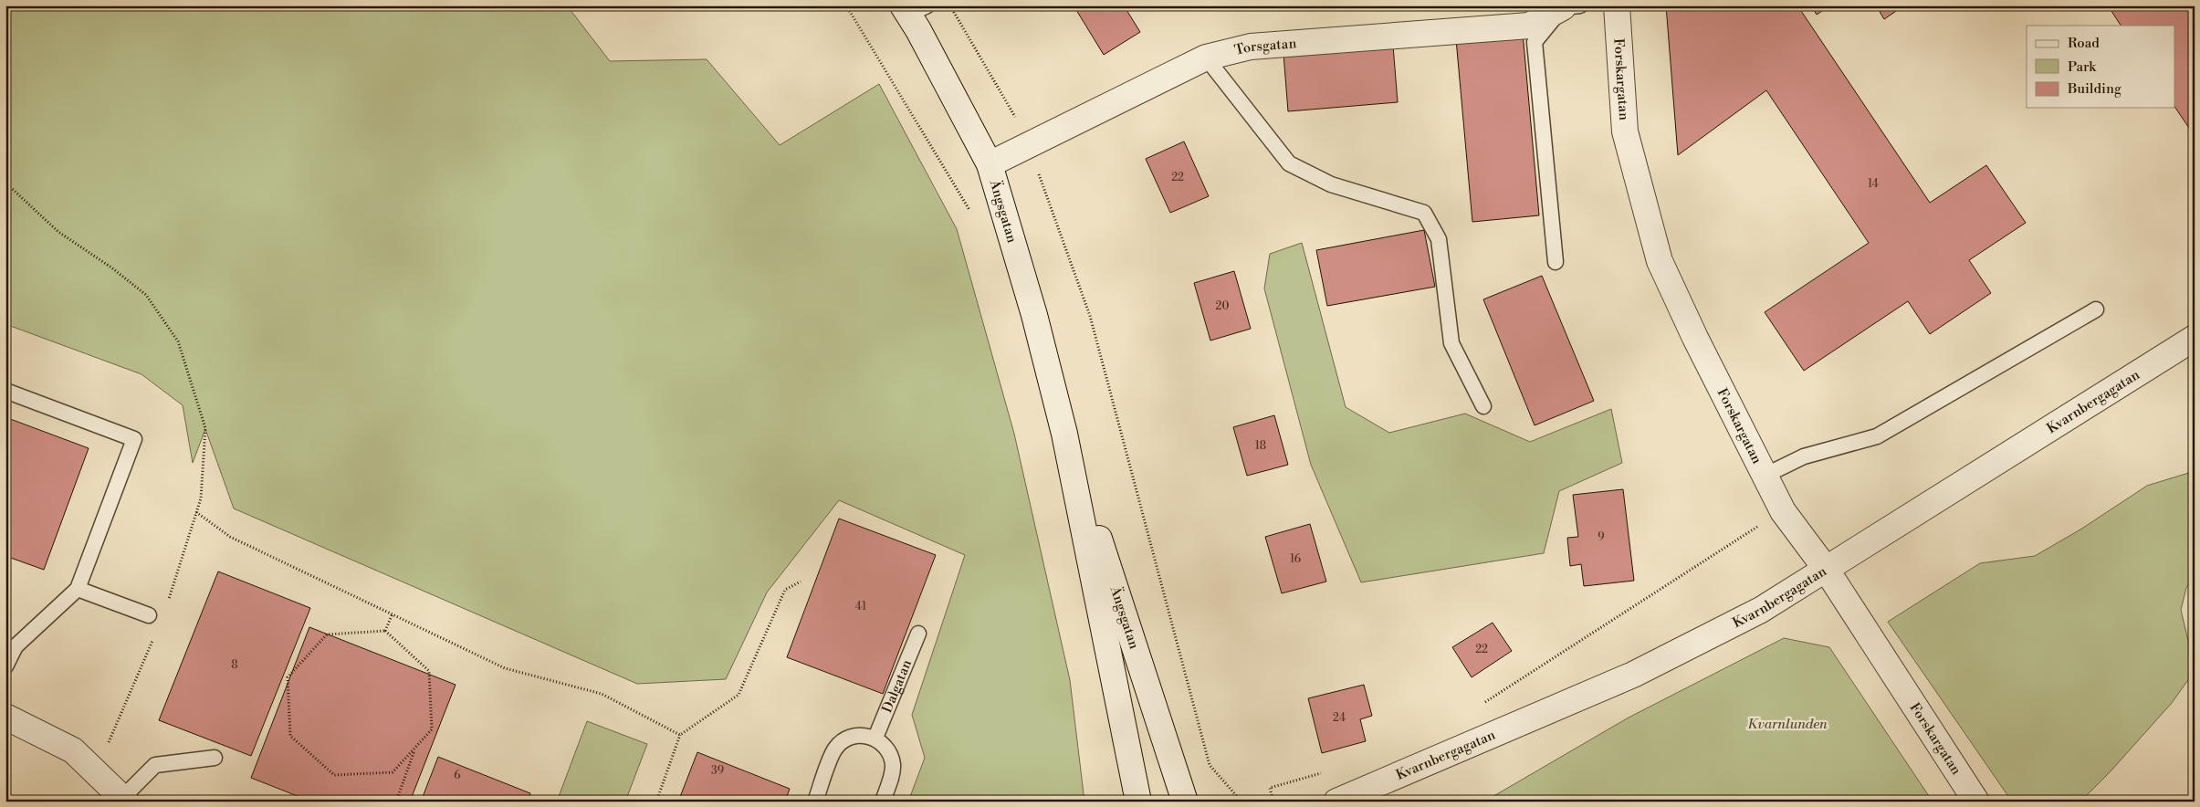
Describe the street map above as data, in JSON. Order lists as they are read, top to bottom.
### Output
{
  "streets": {
    "street": [
      "Torsgatan",
      "Forskargatan",
      "Ängsgatan",
      "Kvarnbergagatan"
    ],
    "lane": ["Dalgatan"]
  },
  "crossings": [
    ["Torsgatan", "Ängsgatan"],
    ["Forskargatan", "Kvarnbergagatan"]
  ],
  "parks": ["Kvarnlunden"],
  "house_numbers": [
    "22",
    "14",
    "20",
    "18",
    "9",
    "16",
    "41",
    "22",
    "8",
    "24",
    "39",
    "6"
  ],
  "legend": ["Road", "Park", "Building"]
}
